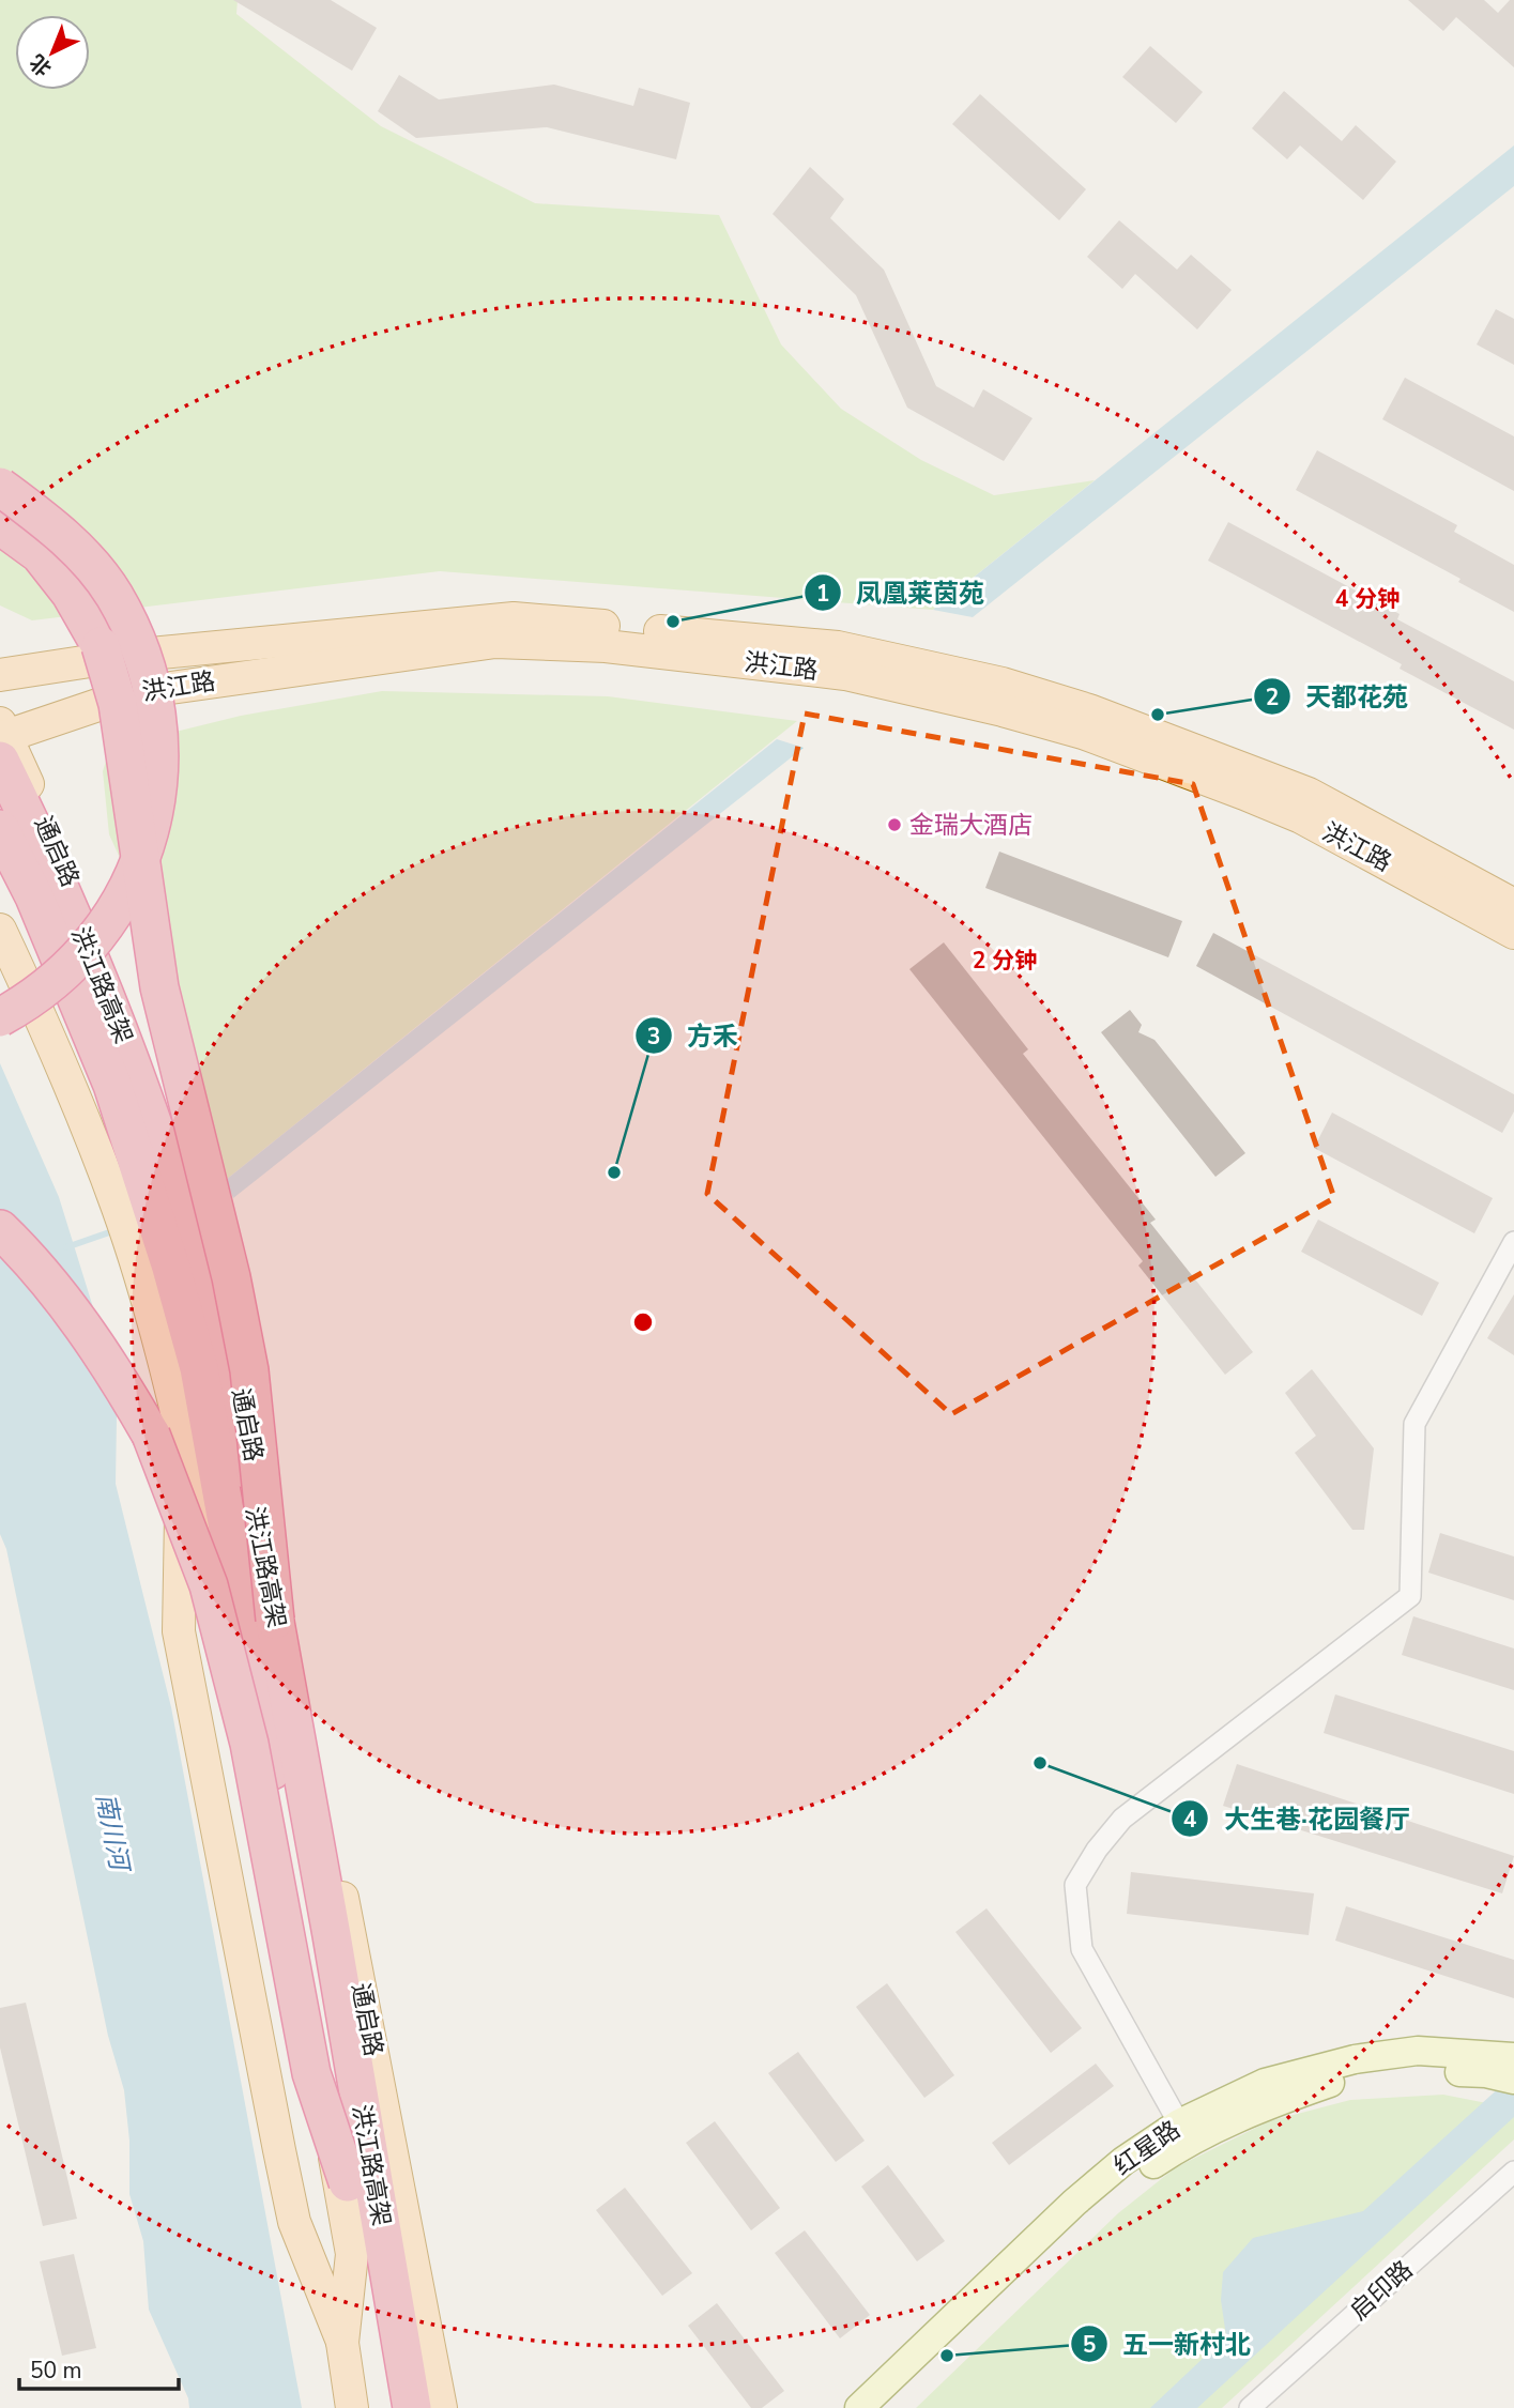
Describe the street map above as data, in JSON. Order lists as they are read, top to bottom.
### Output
{
  "streets": {
    "highway": ["洪江路高架"],
    "main road": ["洪江路", "通启路", "红星路"],
    "street": ["启印路"]
  },
  "crossings": [
    ["洪江路", "通启路"],
    ["洪江路", "洪江路高架"],
    ["通启路", "洪江路高架"]
  ],
  "water": ["南川河"],
  "places": [
    "凤凰莱茵苑",
    "天都花苑",
    "金瑞大酒店",
    "方禾",
    "大生巷·花园餐厅",
    "五一新村北"
  ],
  "scale_bar": "50 m",
  "north": "bottom left",
  "rings": ["4 分钟", "2 分钟"]
}
